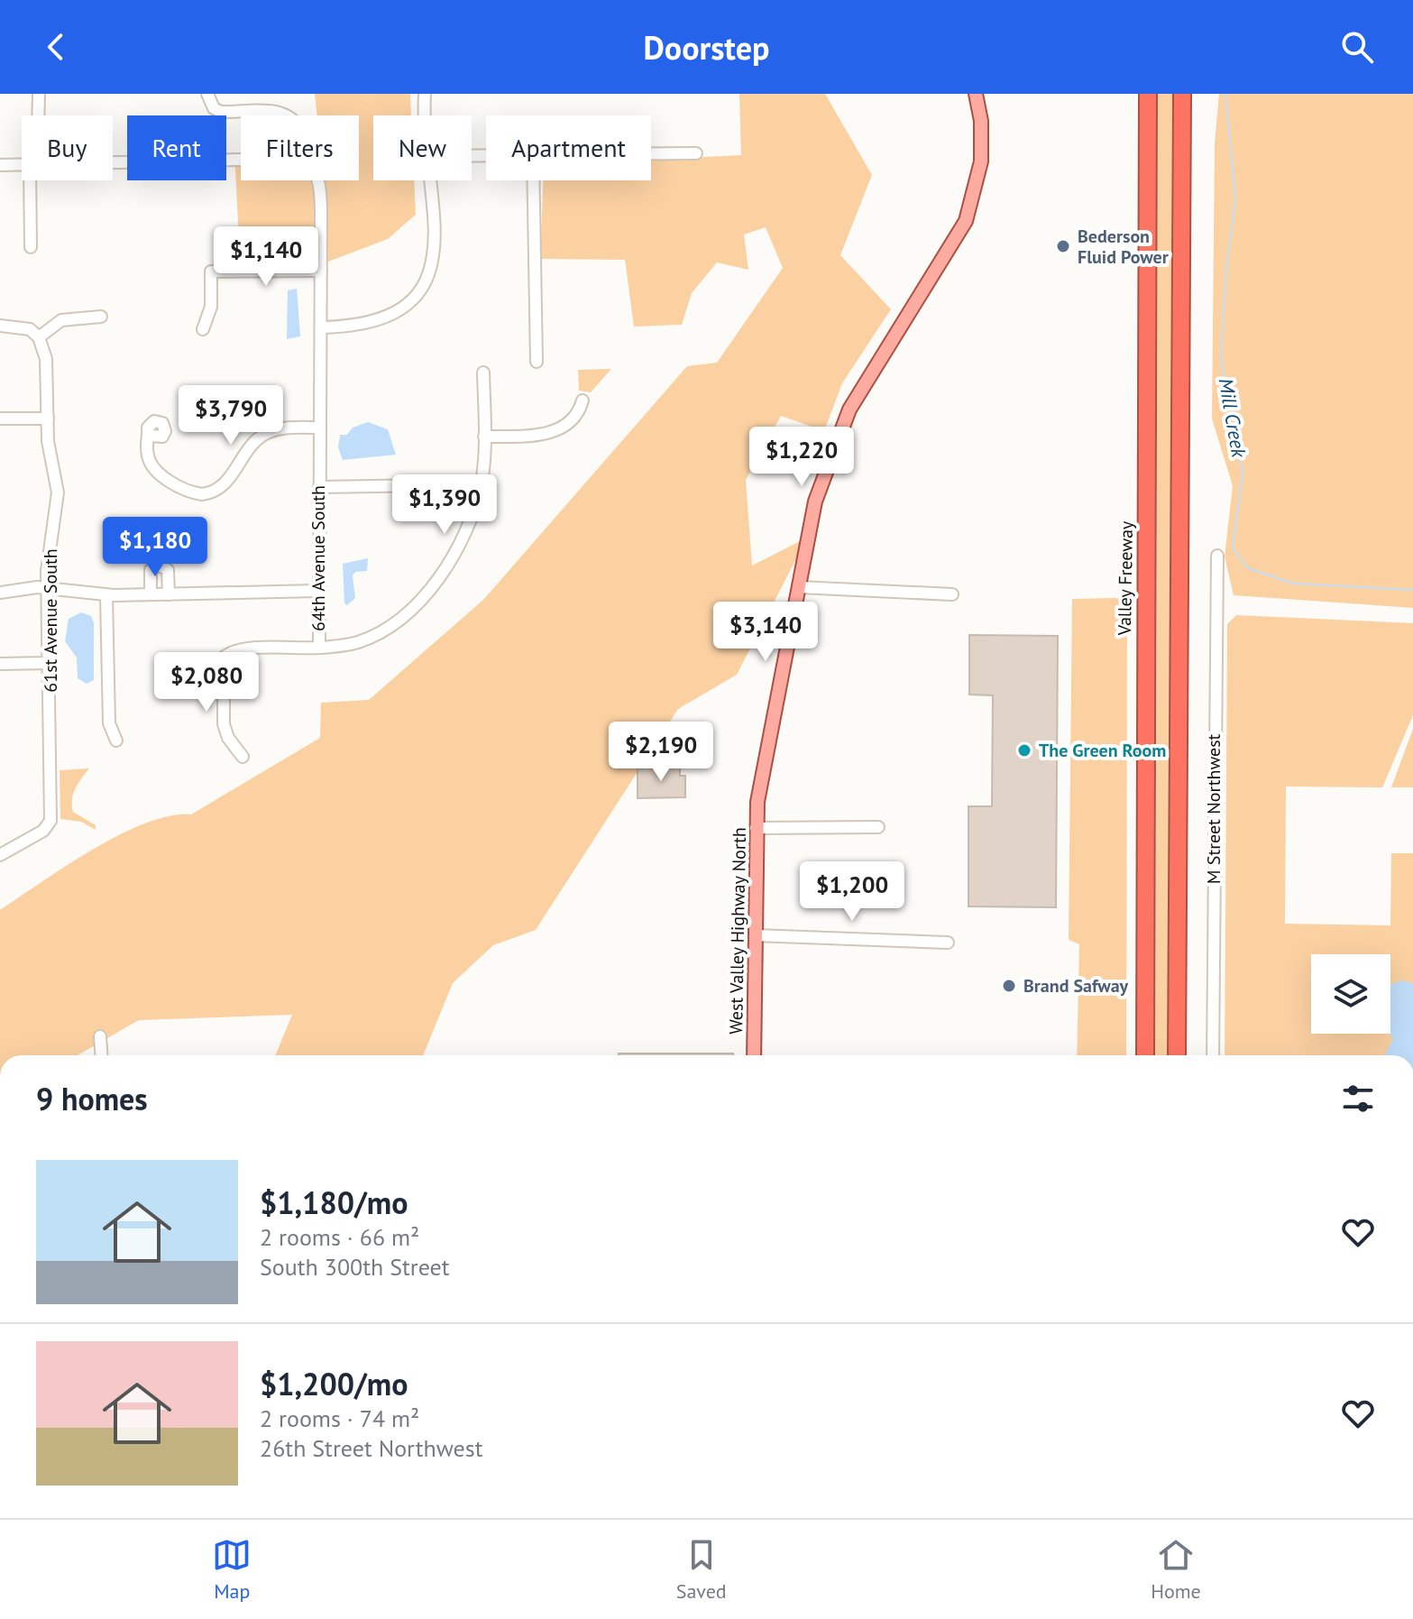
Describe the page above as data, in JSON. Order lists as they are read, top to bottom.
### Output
{
  "streets": {
    "highway": ["Valley Freeway"],
    "main road": ["West Valley Highway North"],
    "street": ["64th Avenue South", "61st Avenue South", "M Street Northwest"]
  },
  "water": ["Mill Creek"],
  "places": ["Bederson Fluid Power", "The Green Room", "Brand Safway"],
  "page": {
    "header": "Doorstep",
    "chip": [
      "Buy",
      "Rent",
      "Filters",
      "New",
      "Apartment"
    ],
    "price": [
      "$1,140",
      "$3,790",
      "$1,220",
      "$1,390",
      "$1,180",
      "$3,140",
      "$2,080",
      "$2,190",
      "$1,200"
    ],
    "heading": "9 homes",
    "list": [
      {
        "name": "$1,180/mo",
        "note": "2 rooms · 66 m² · South 300th Street"
      },
      {
        "name": "$1,200/mo",
        "note": "2 rooms · 74 m² · 26th Street Northwest"
      }
    ],
    "tabs": ["Map", "Saved", "Home"]
  }
}
